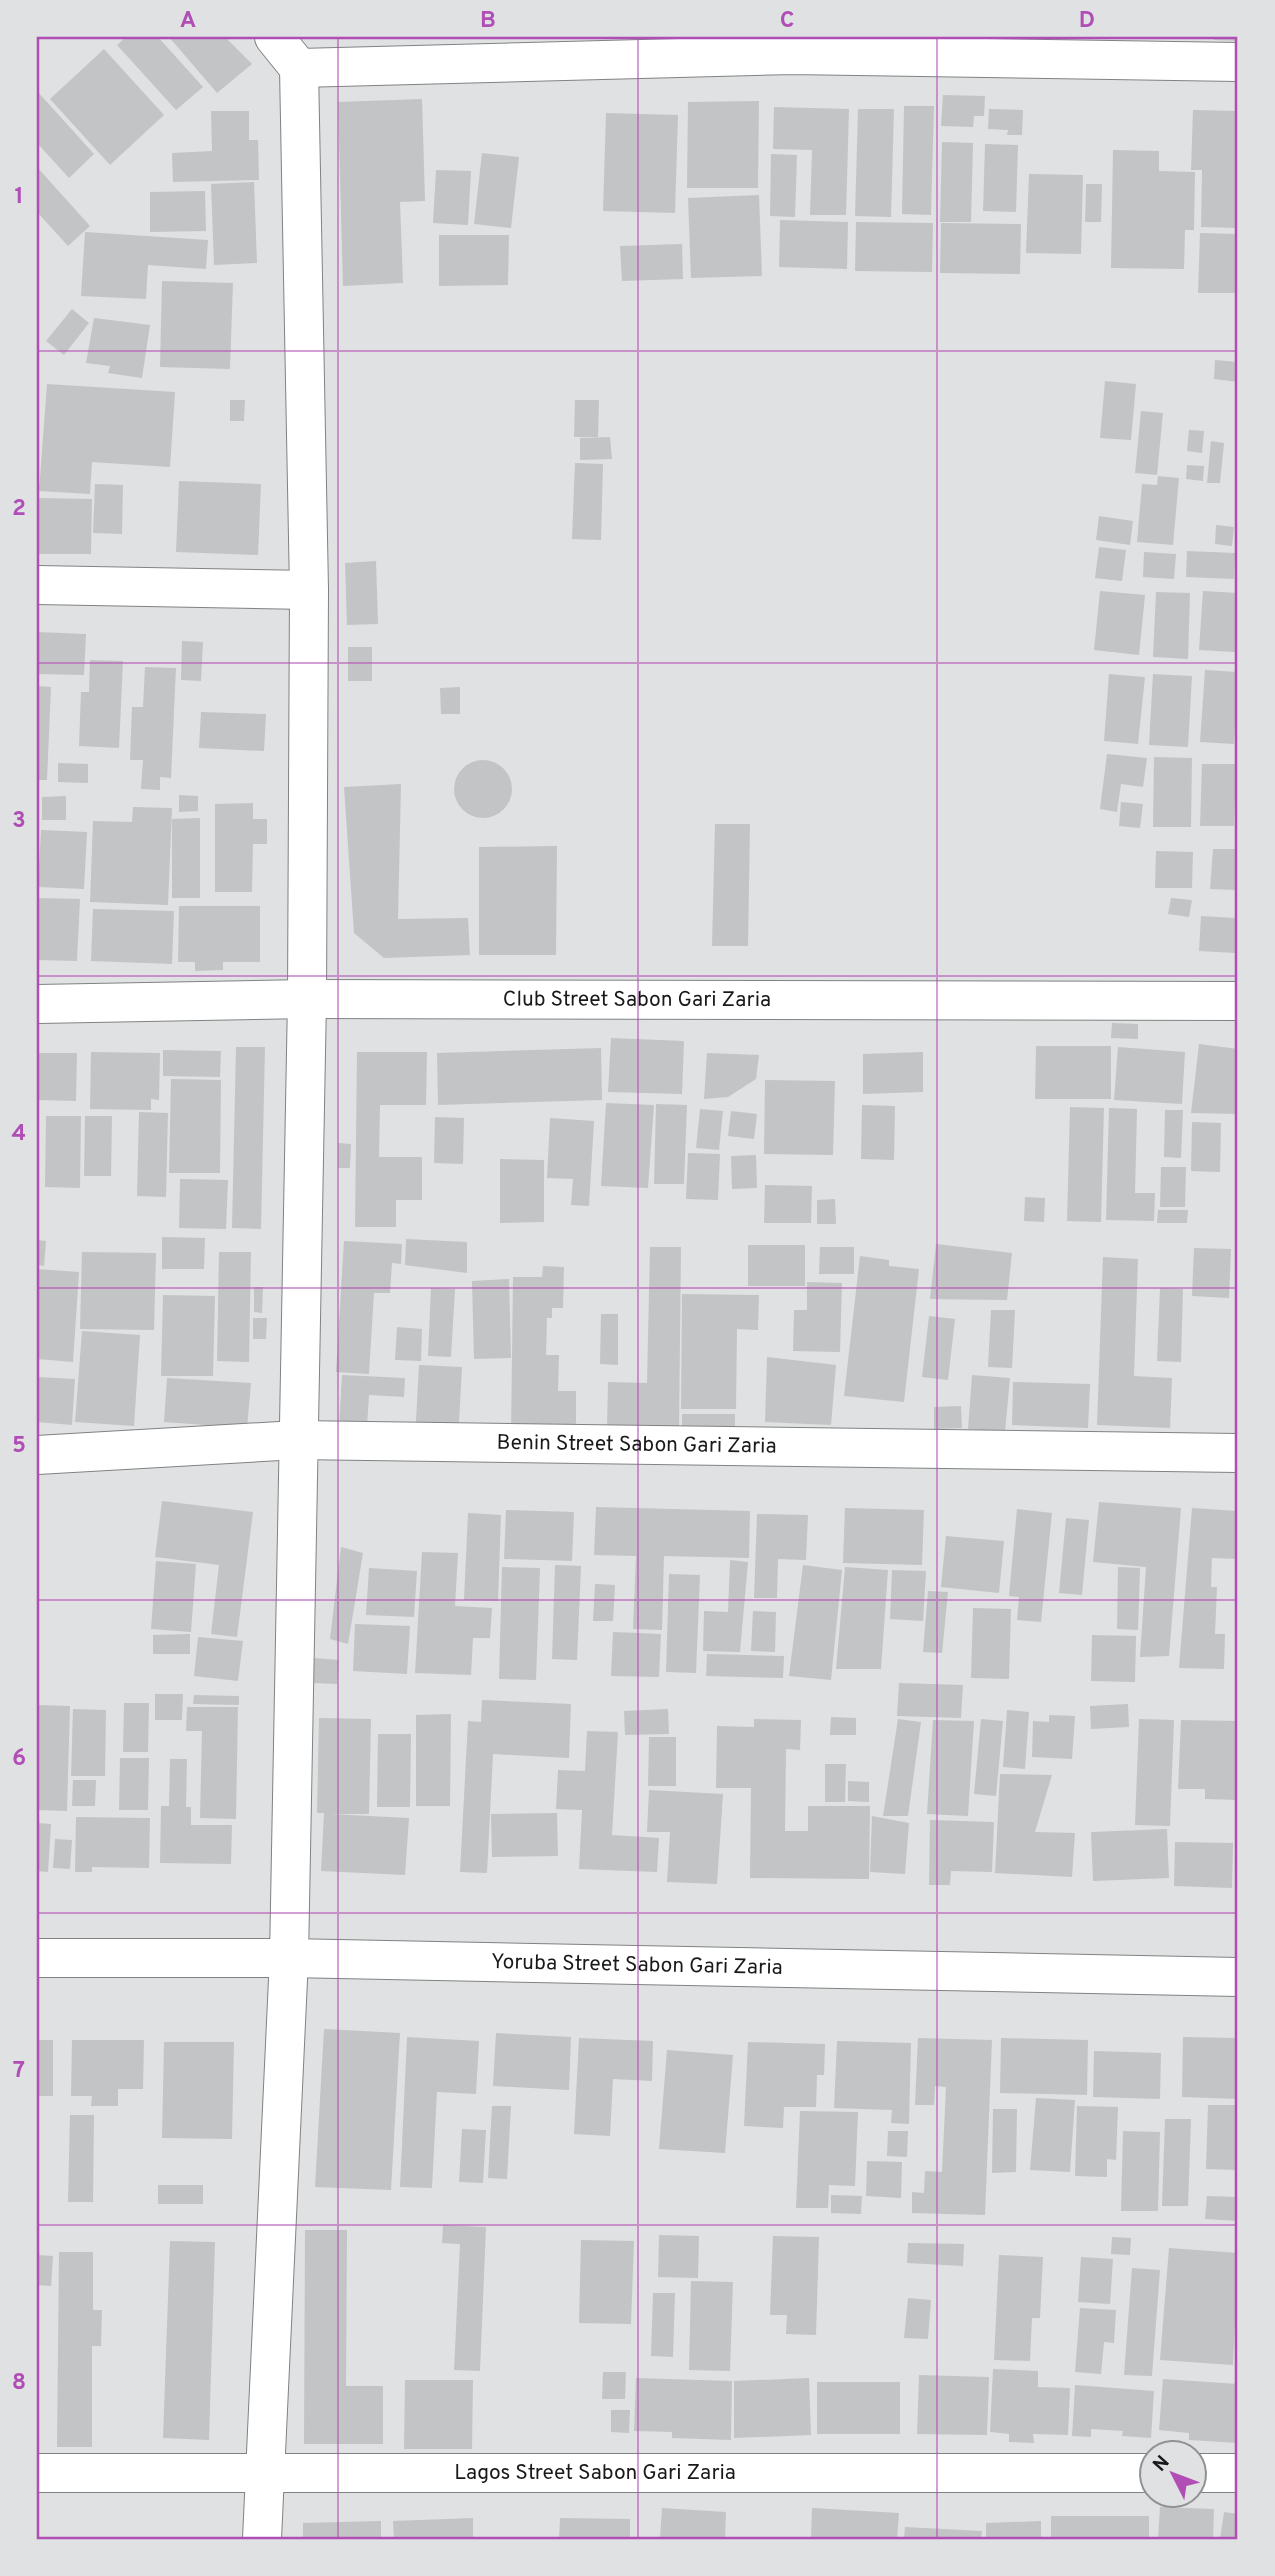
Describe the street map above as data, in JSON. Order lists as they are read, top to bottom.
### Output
{
  "streets": {
    "street": [
      "Club Street Sabon Gari Zaria",
      "Benin Street Sabon Gari Zaria",
      "Yoruba Street Sabon Gari Zaria",
      "Lagos Street Sabon Gari Zaria"
    ]
  },
  "north": "top left",
  "grid": {
    "columns": [
      "A",
      "B",
      "C",
      "D"
    ],
    "rows": [
      "1",
      "2",
      "3",
      "4",
      "5",
      "6",
      "7",
      "8"
    ]
  }
}
